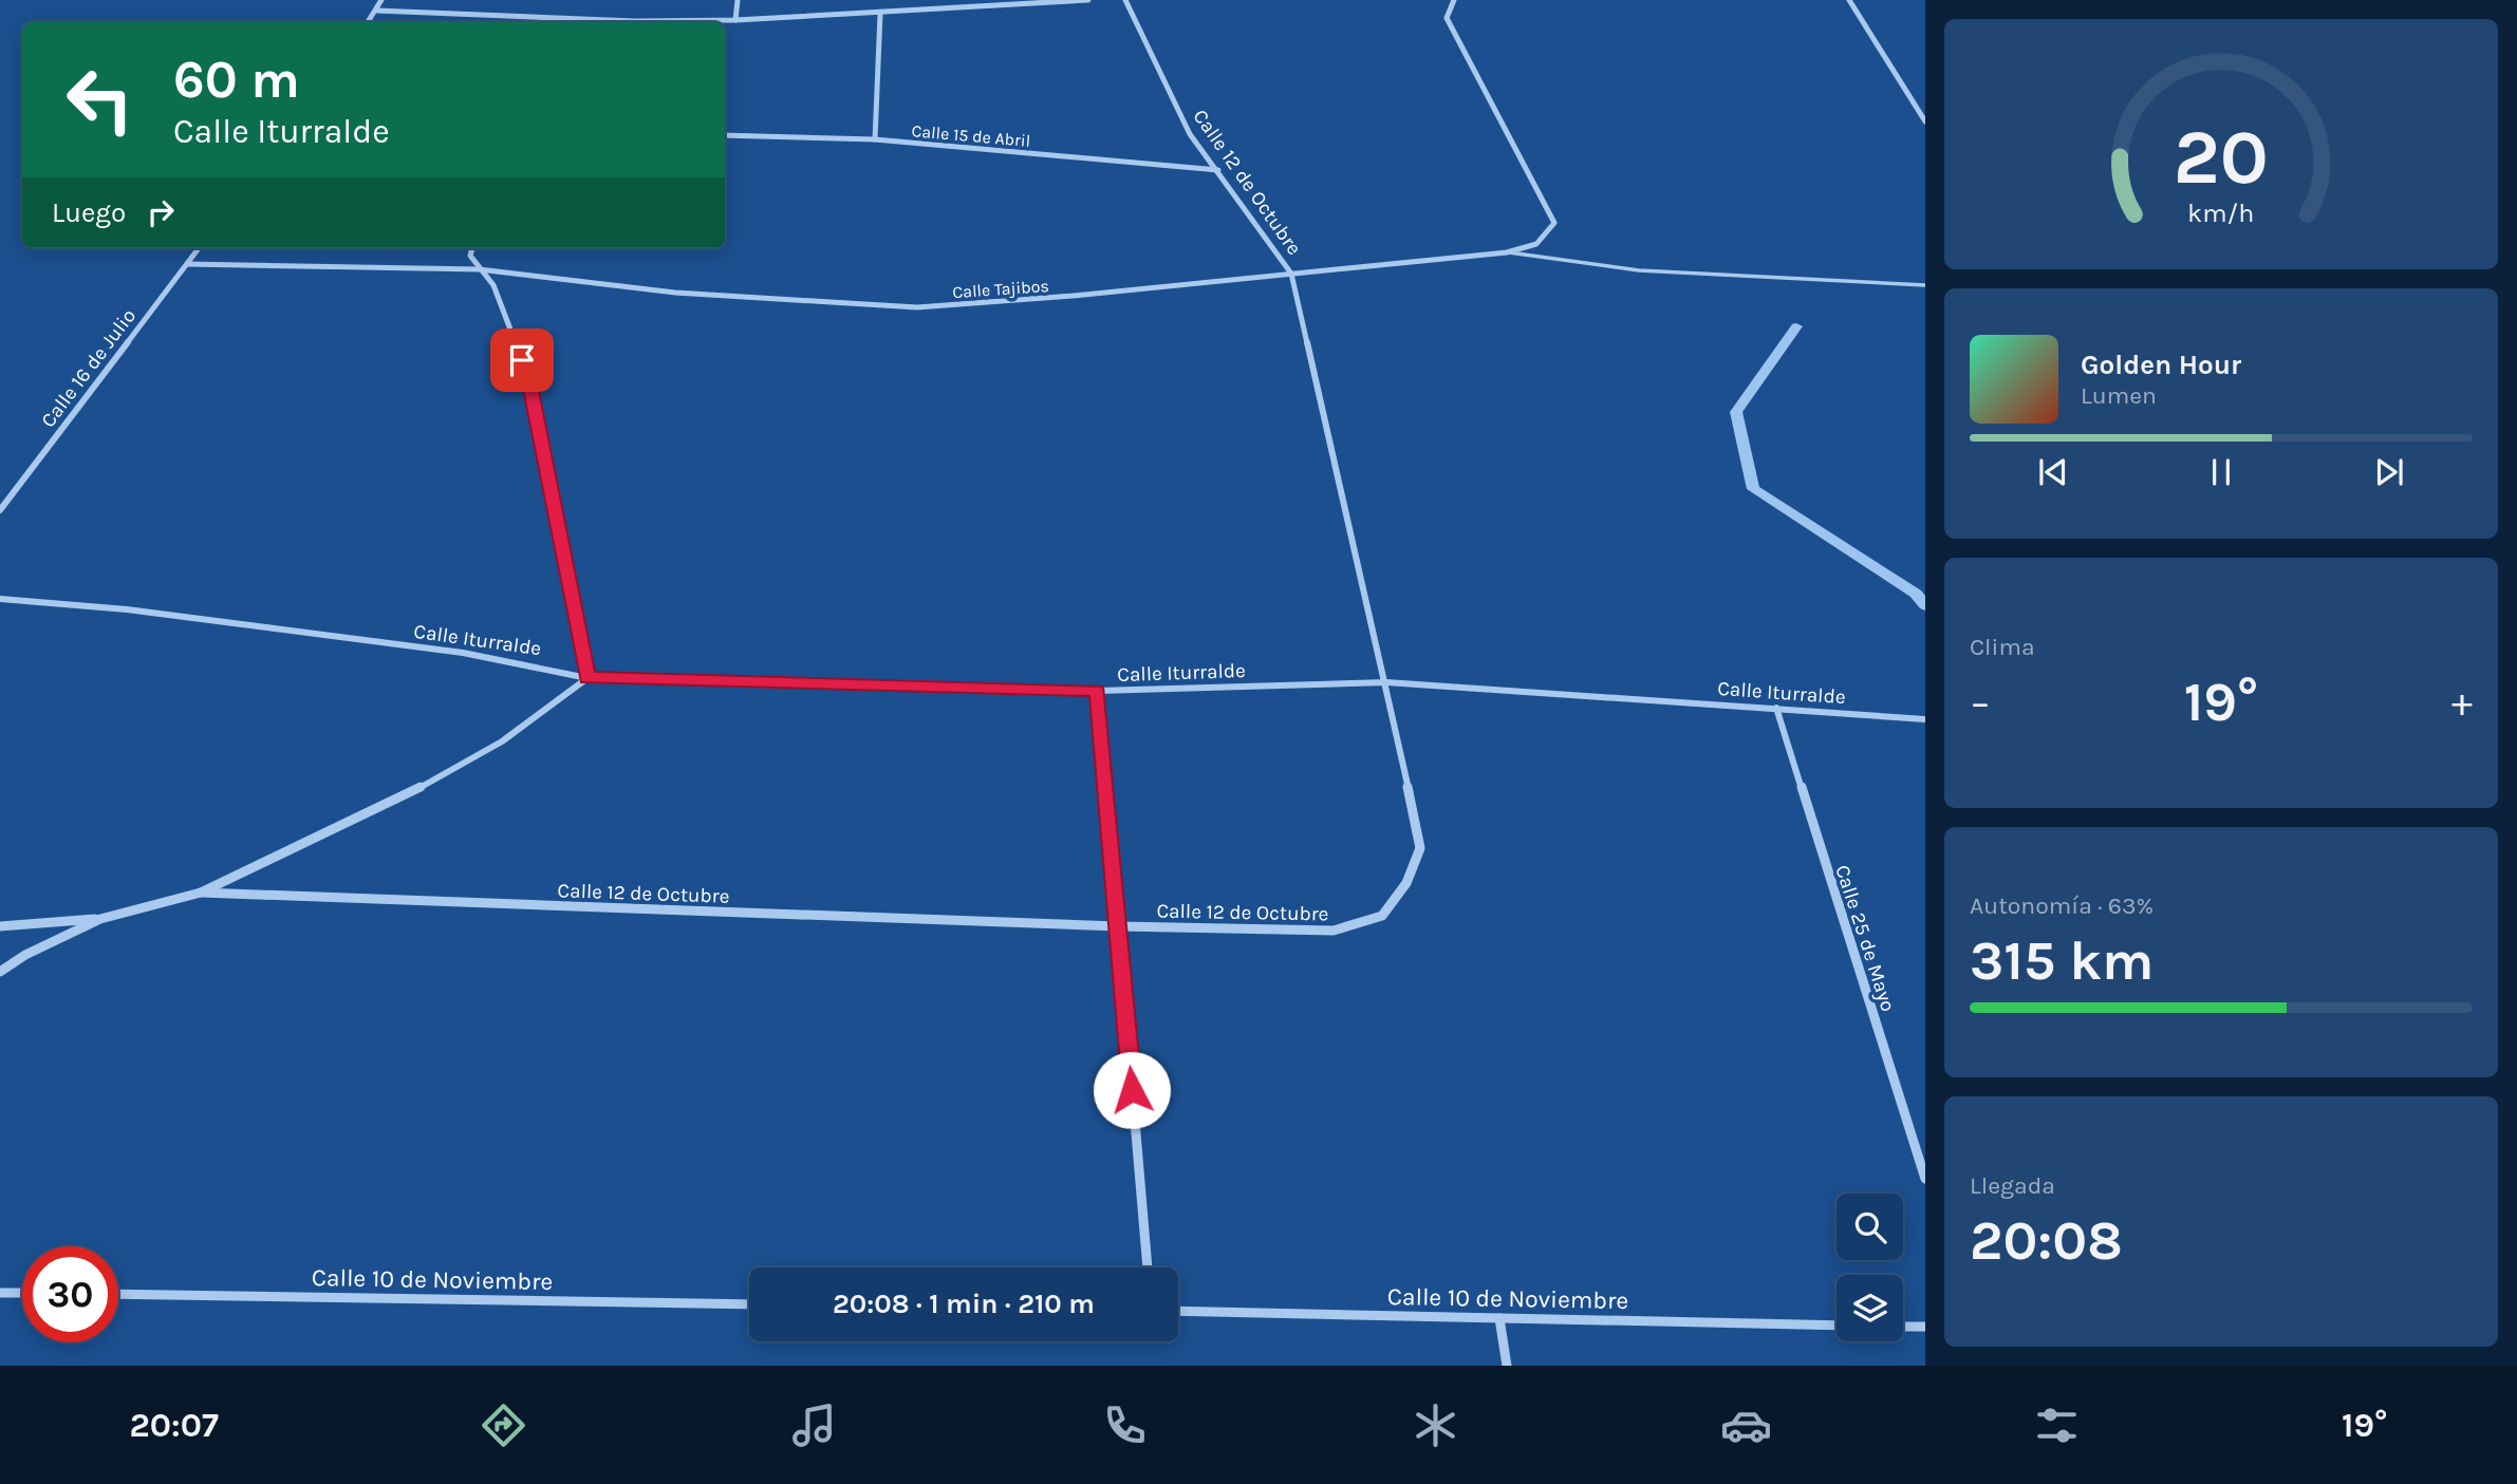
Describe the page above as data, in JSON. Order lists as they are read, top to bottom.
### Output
{
  "streets": {
    "street": [
      "Calle 15 de Abril",
      "Calle 12 de Octubre",
      "Calle Tajibos",
      "Calle 16 de Julio",
      "Calle Iturralde",
      "Calle 25 de Mayo",
      "Calle 10 de Noviembre"
    ]
  },
  "crossings": [
    ["Calle 15 de Abril", "Calle 12 de Octubre"],
    ["Calle 12 de Octubre", "Calle Tajibos"],
    ["Calle 12 de Octubre", "Calle Iturralde"],
    ["Calle Tajibos", "Calle 16 de Julio"],
    ["Calle Iturralde", "Calle 25 de Mayo"]
  ],
  "page": {
    "turn": ["60 m", "Calle Iturralde"],
    "then": "Luego",
    "song": ["Golden Hour", "Lumen"],
    "tile": [
      "Clima",
      ["Autonomía · 63%", "315 km"],
      ["Llegada", "20:08"]
    ],
    "heat": ["−", "19°", "+"],
    "limit": "30",
    "trip": "20:08 · 1 min · 210 m",
    "tabs": ["20:07", "19°"],
    "gauge": ["20", "km/h"]
  }
}
